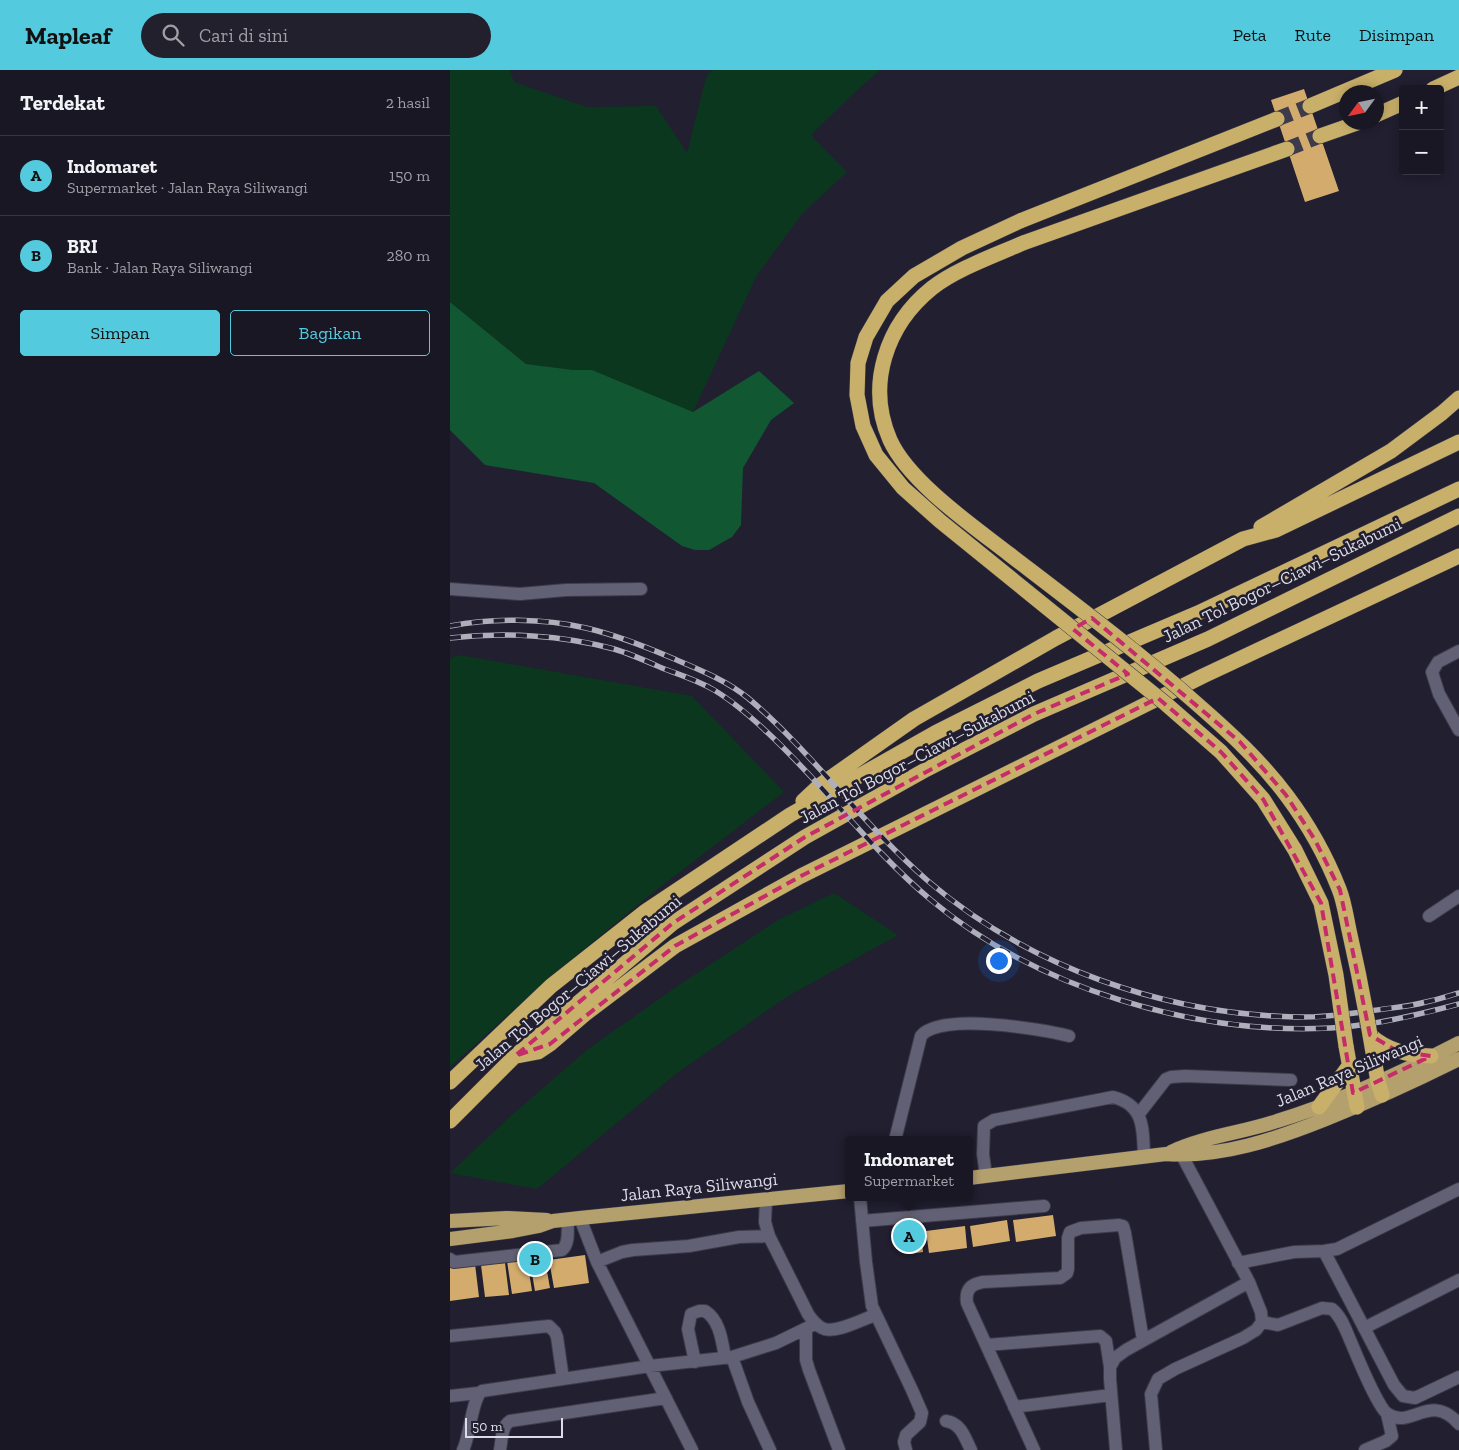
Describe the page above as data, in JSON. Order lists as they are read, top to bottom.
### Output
{
  "streets": {
    "highway": ["Jalan Tol Bogor–Ciawi–Sukabumi", "Jalan Raya Siliwangi"]
  },
  "scale_bar": "50 m",
  "north": "bottom left",
  "page": {
    "header": "Mapleaf",
    "search": "Cari di sini",
    "nav": ["Peta", "Rute", "Disimpan"],
    "heading": ["Terdekat", "2 hasil"],
    "map_buttons": ["+", "−"],
    "list": [
      {
        "mark": "A",
        "name": "Indomaret",
        "note": "Supermarket · Jalan Raya Siliwangi",
        "value": "150 m"
      },
      {
        "mark": "B",
        "name": "BRI",
        "note": "Bank · Jalan Raya Siliwangi",
        "value": "280 m"
      }
    ],
    "buttons": ["Simpan", "Bagikan"],
    "popup": ["Indomaret", "Supermarket"],
    "pins": ["A", "B"],
    "scale": "50 m"
  }
}
